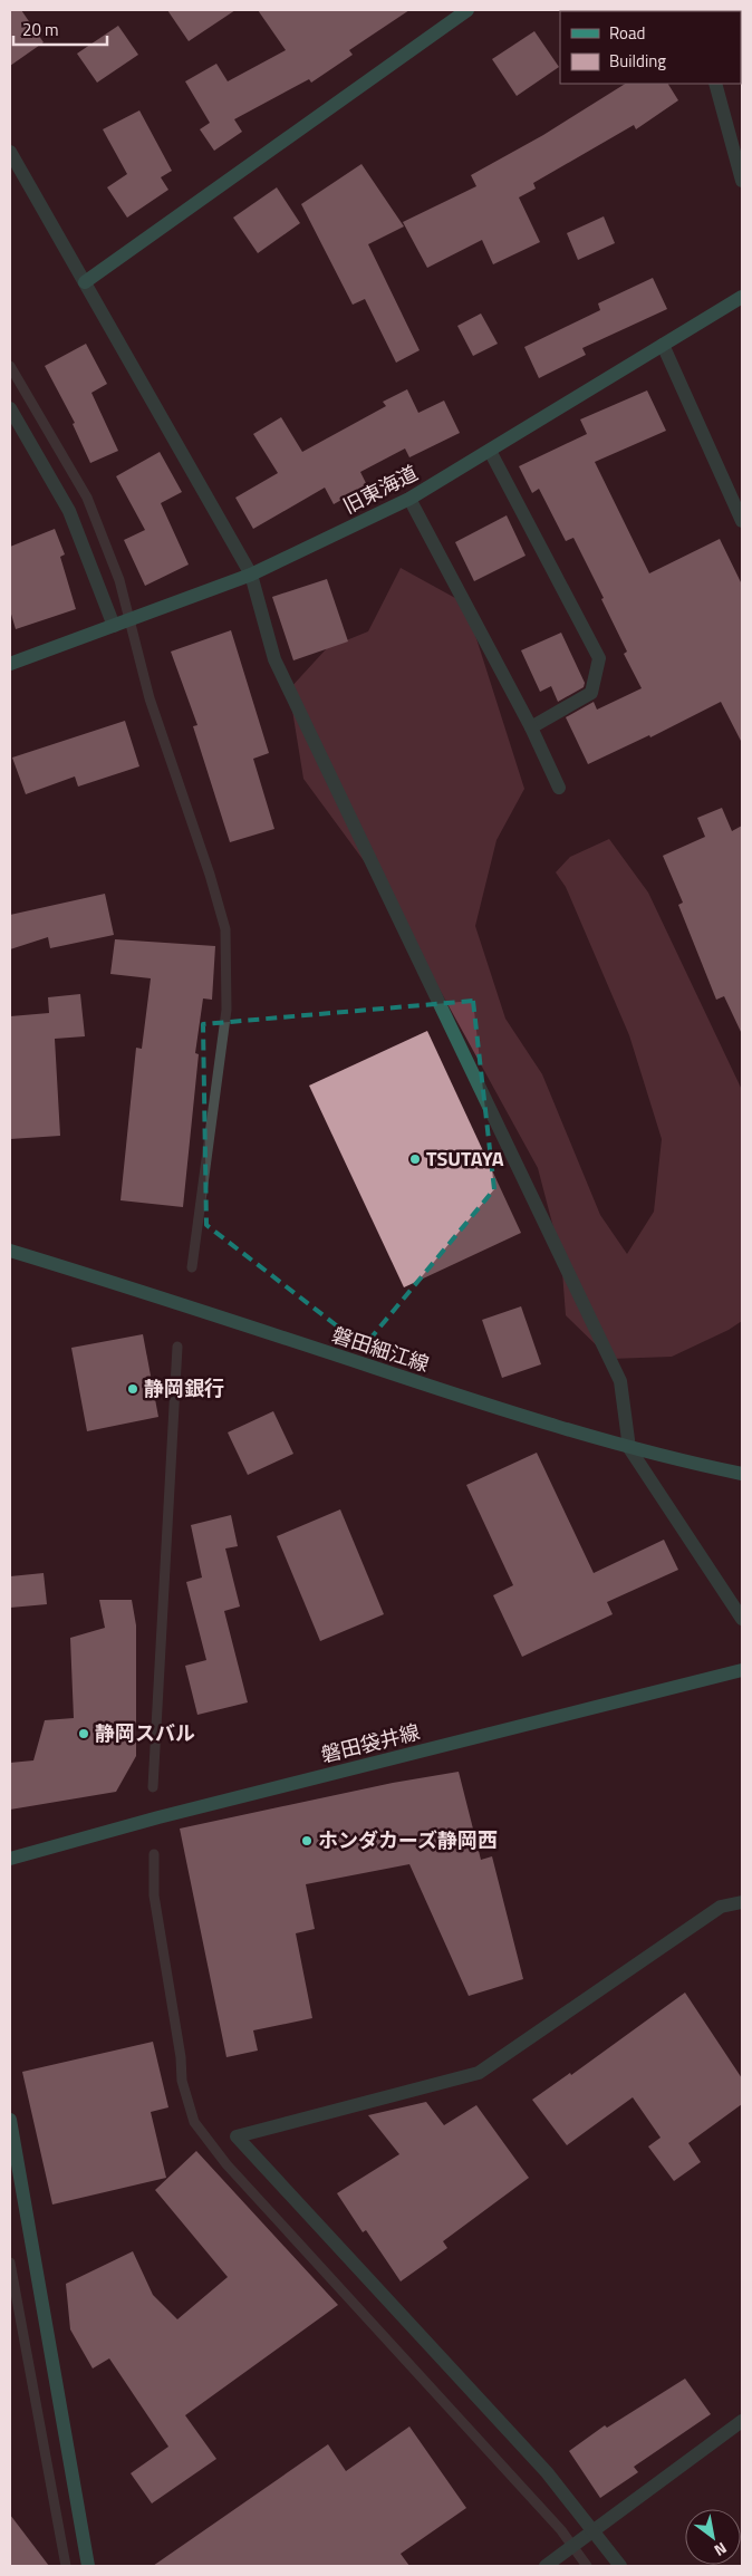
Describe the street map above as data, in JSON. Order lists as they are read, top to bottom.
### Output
{
  "streets": {
    "street": ["旧東海道", "磐田細江線", "磐田袋井線"]
  },
  "places": [
    "TSUTAYA",
    "静岡銀行",
    "静岡スバル",
    "ホンダカーズ静岡西"
  ],
  "legend": ["Road", "Building"],
  "scale_bar": "20 m",
  "north": "bottom right"
}
